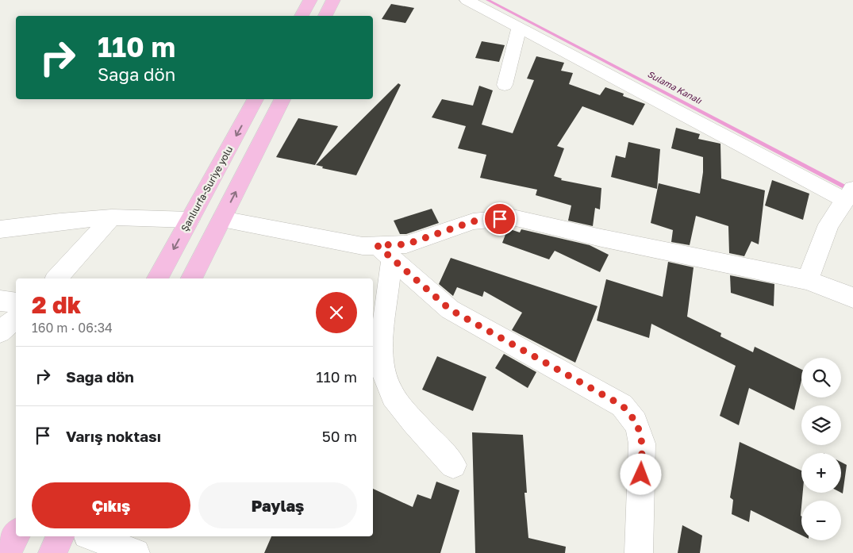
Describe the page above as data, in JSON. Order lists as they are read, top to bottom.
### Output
{
  "streets": {
    "highway": ["Şanlıurfa-Suriye yolu"]
  },
  "water": ["Sulama Kanalı"],
  "page": {
    "turn": ["110 m", "Sağa dön"],
    "heading": ["2 dk", "160 m · 06:34"],
    "list": [
      {
        "name": "Sağa dön",
        "value": "110 m"
      },
      {
        "name": "Varış noktası",
        "value": "50 m"
      }
    ],
    "map_buttons": ["+", "−"],
    "buttons": ["Çıkış", "Paylaş"]
  }
}
